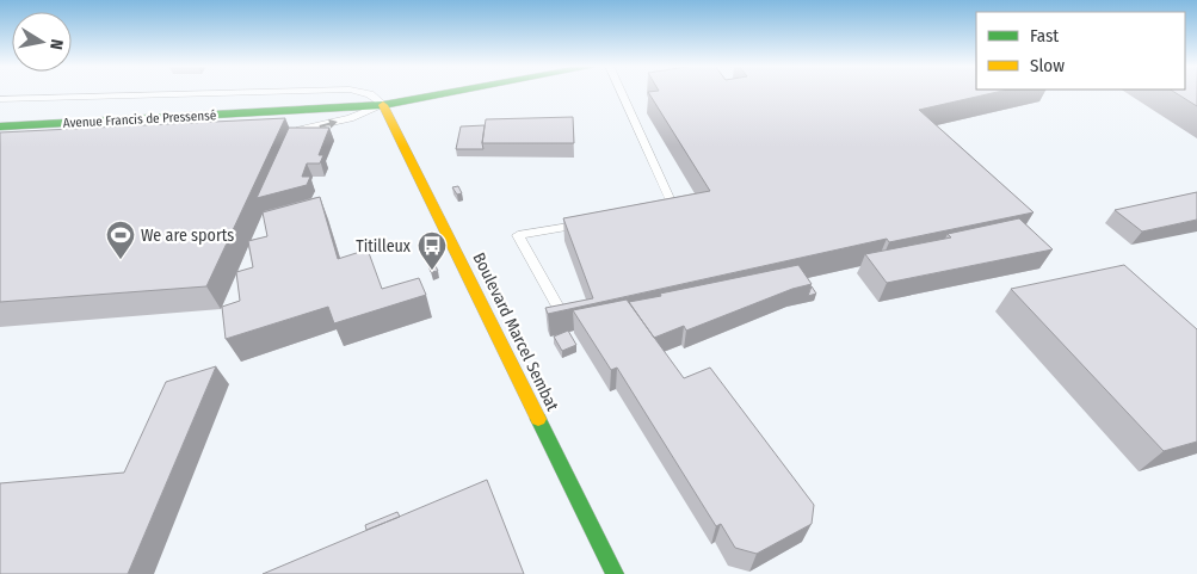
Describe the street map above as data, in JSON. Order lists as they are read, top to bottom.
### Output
{
  "streets": {
    "street": ["Avenue Francis de Pressensé", "Boulevard Marcel Sembat"]
  },
  "crossings": [
    ["Avenue Francis de Pressensé", "Boulevard Marcel Sembat"]
  ],
  "places": {
    "sports": ["We are sports"],
    "bus stop": ["Titilleux"]
  },
  "legend": ["Fast", "Slow"],
  "north": "right"
}
